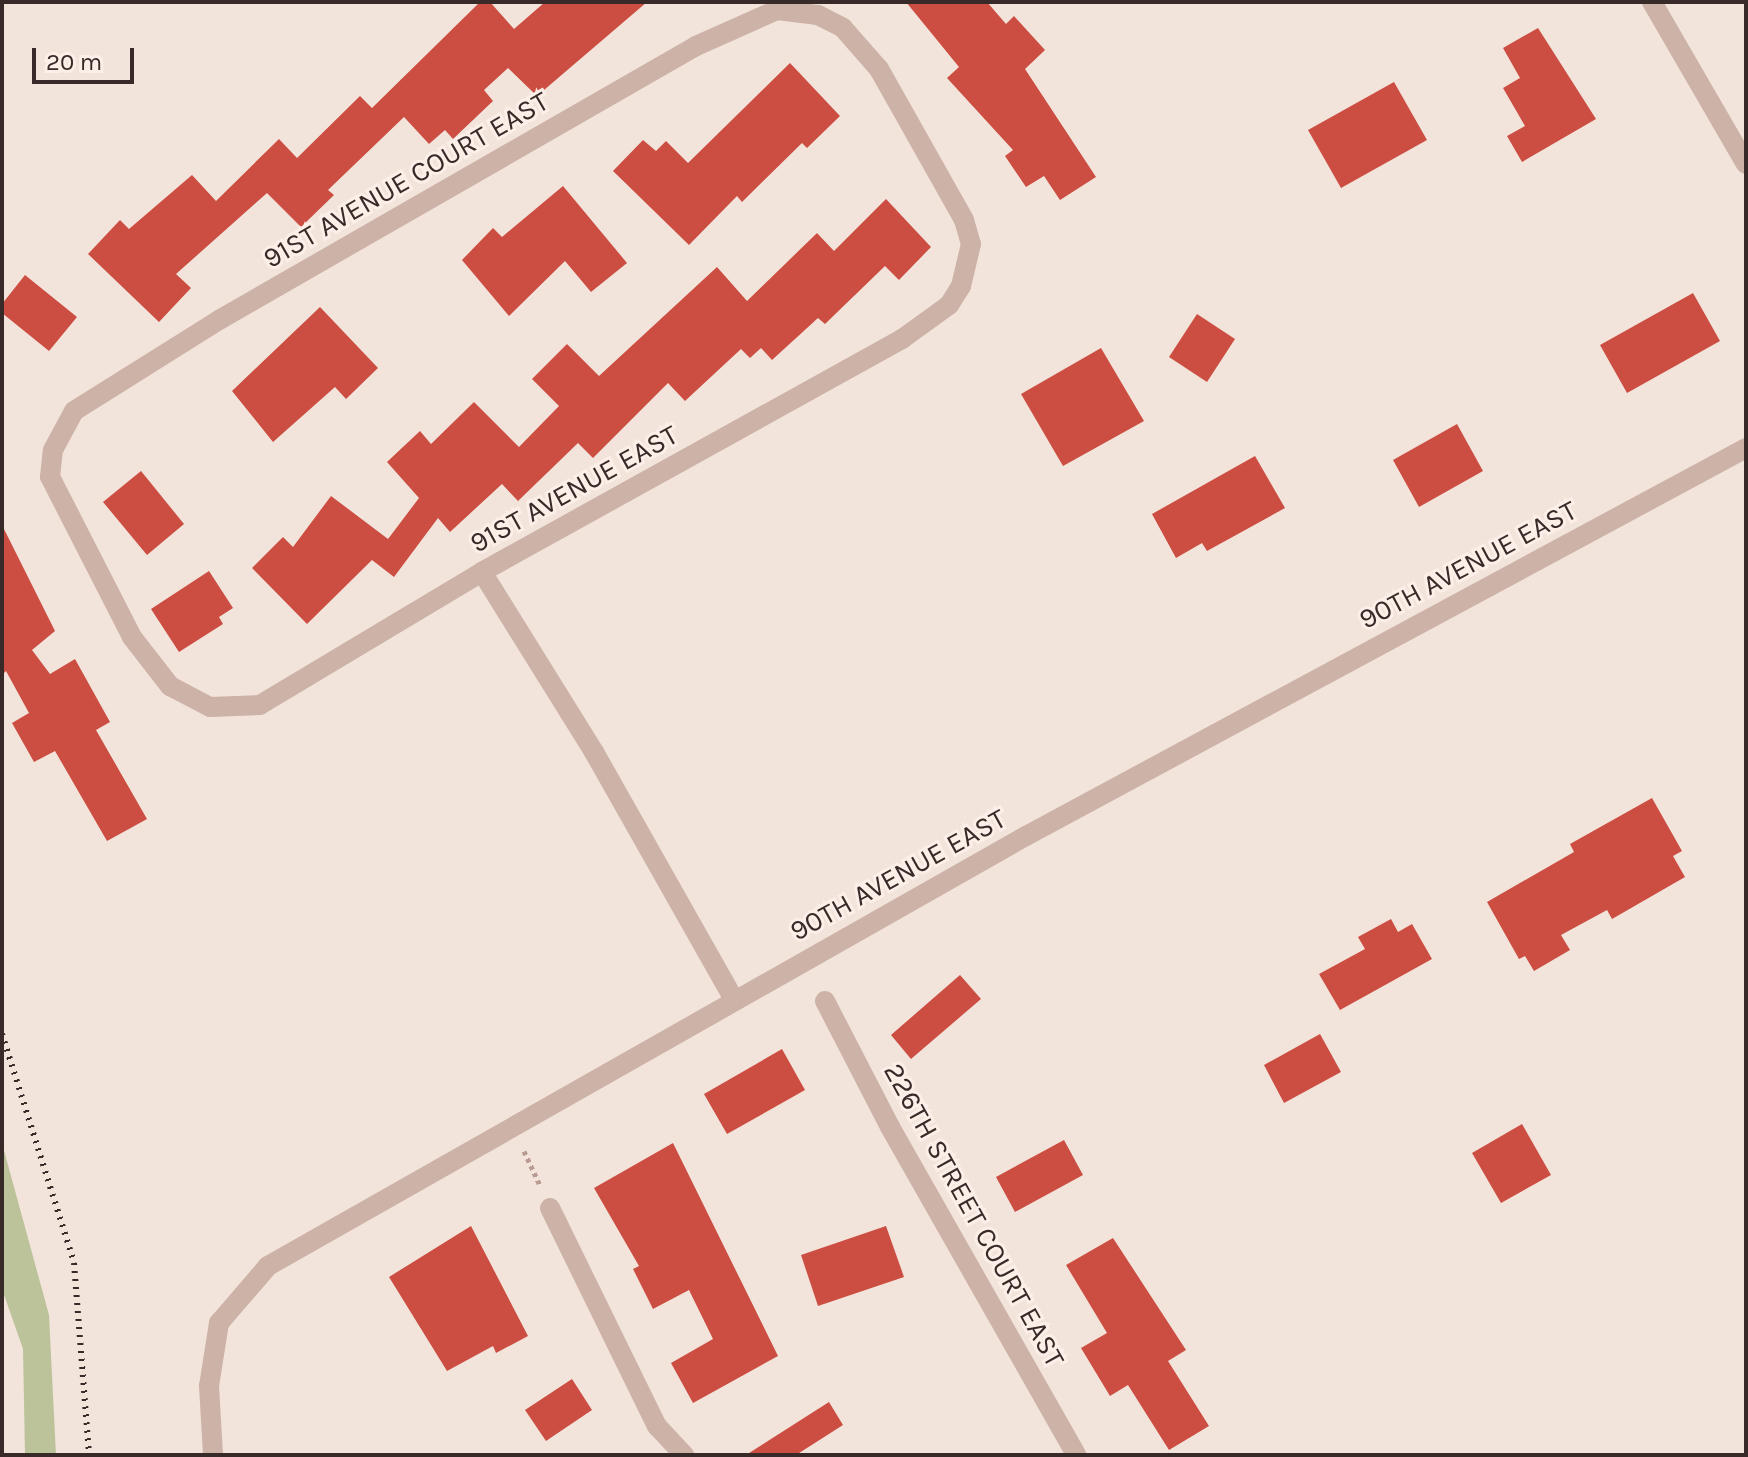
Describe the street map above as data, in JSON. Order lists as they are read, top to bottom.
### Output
{
  "streets": {
    "street": [
      "91ST AVENUE COURT EAST",
      "91ST AVENUE EAST",
      "90TH AVENUE EAST",
      "226TH STREET COURT EAST"
    ]
  },
  "crossings": [
    ["91ST AVENUE COURT EAST", "91ST AVENUE EAST"]
  ],
  "scale_bar": "20 m"
}
